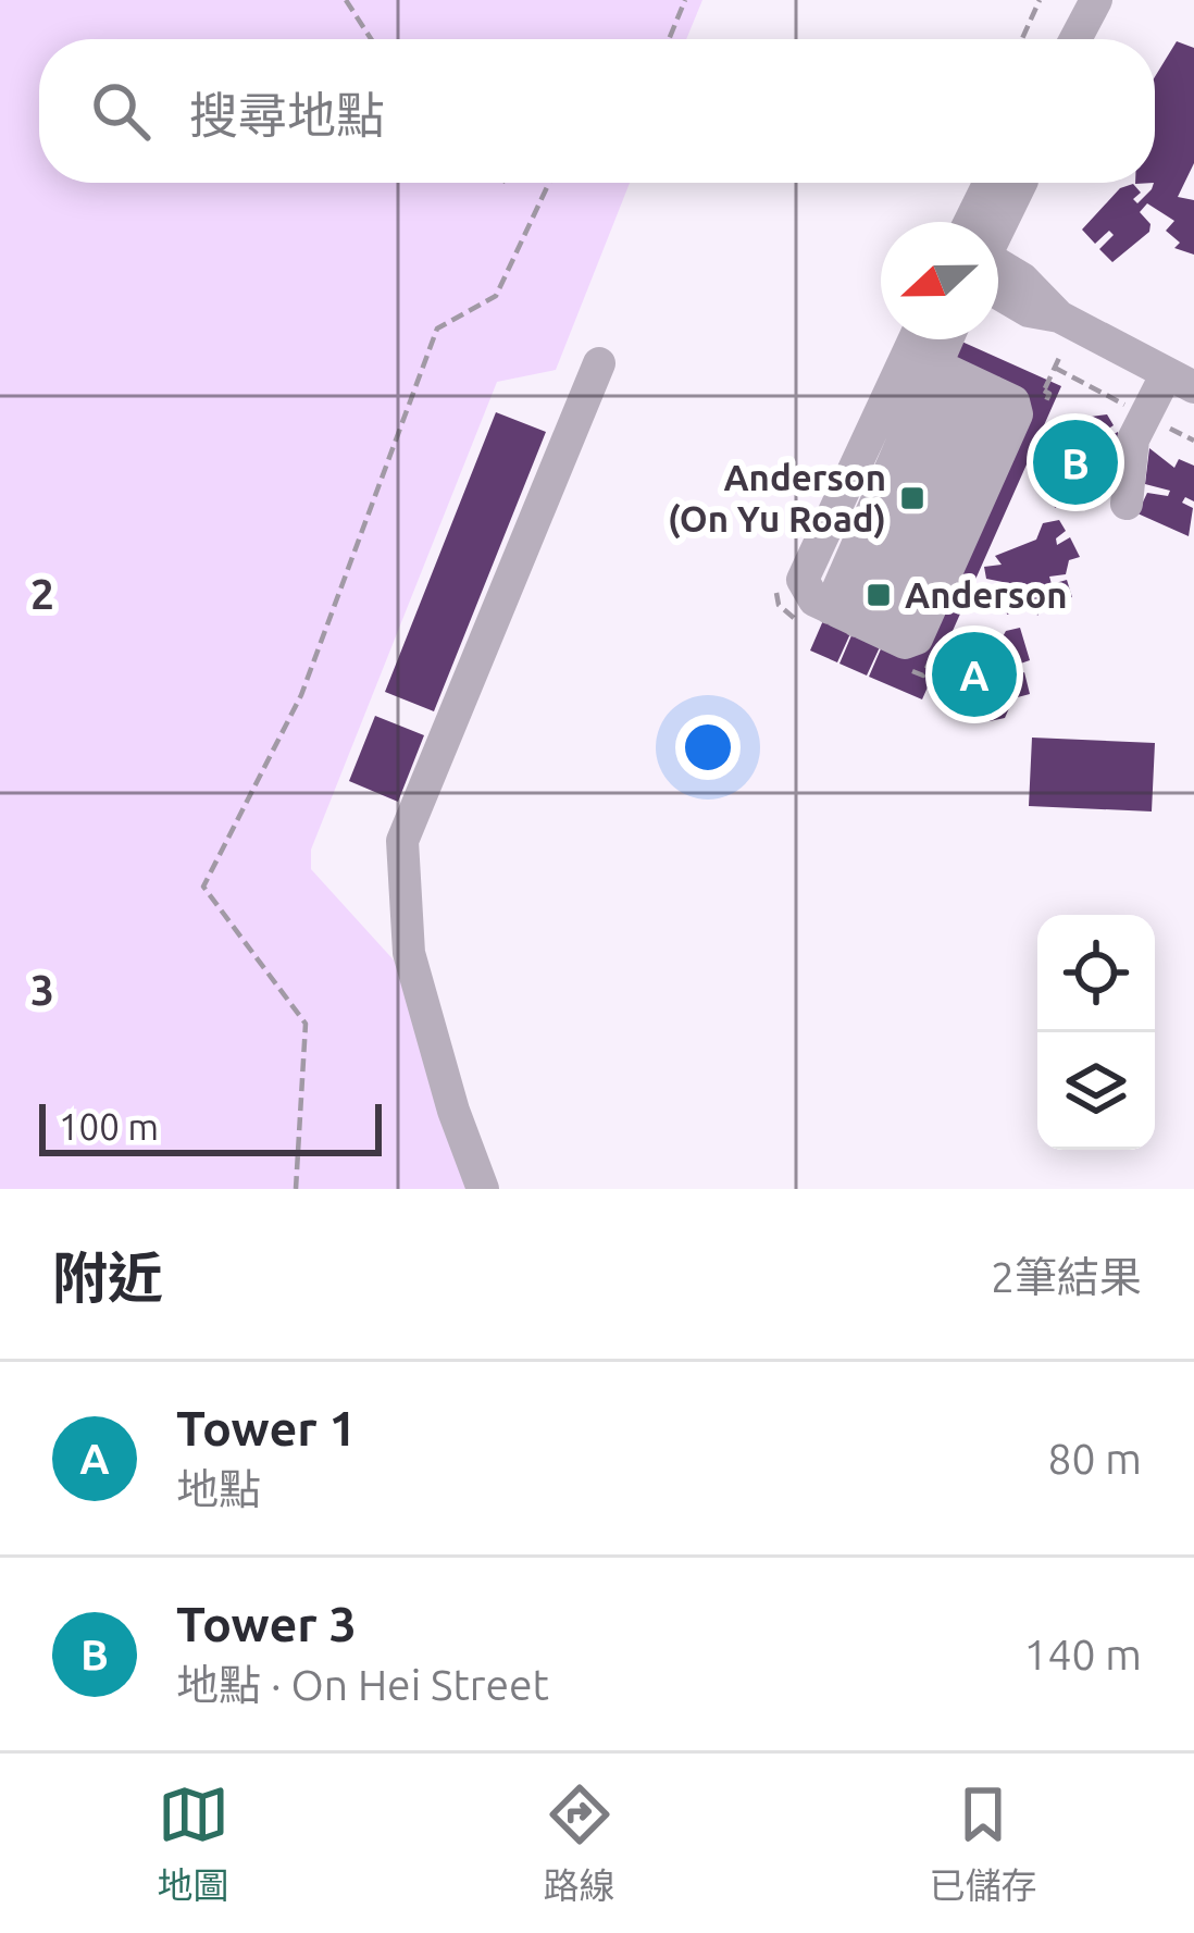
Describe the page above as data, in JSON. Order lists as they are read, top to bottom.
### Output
{
  "places": {
    "transit": ["Anderson (On Yu Road)", "Anderson"]
  },
  "scale_bar": "100 m",
  "north": "left",
  "page": {
    "search": "搜尋地點",
    "pins": ["B", "A"],
    "scale": "100 m",
    "heading": ["附近", "2筆結果"],
    "list": [
      {
        "mark": "A",
        "name": "Tower 1",
        "note": "地點",
        "value": "80 m"
      },
      {
        "mark": "B",
        "name": "Tower 3",
        "note": "地點 · On Hei Street",
        "value": "140 m"
      }
    ],
    "nav": ["地圖", "路線", "已儲存"]
  },
  "grid": {
    "rows": ["2", "3"]
  }
}
